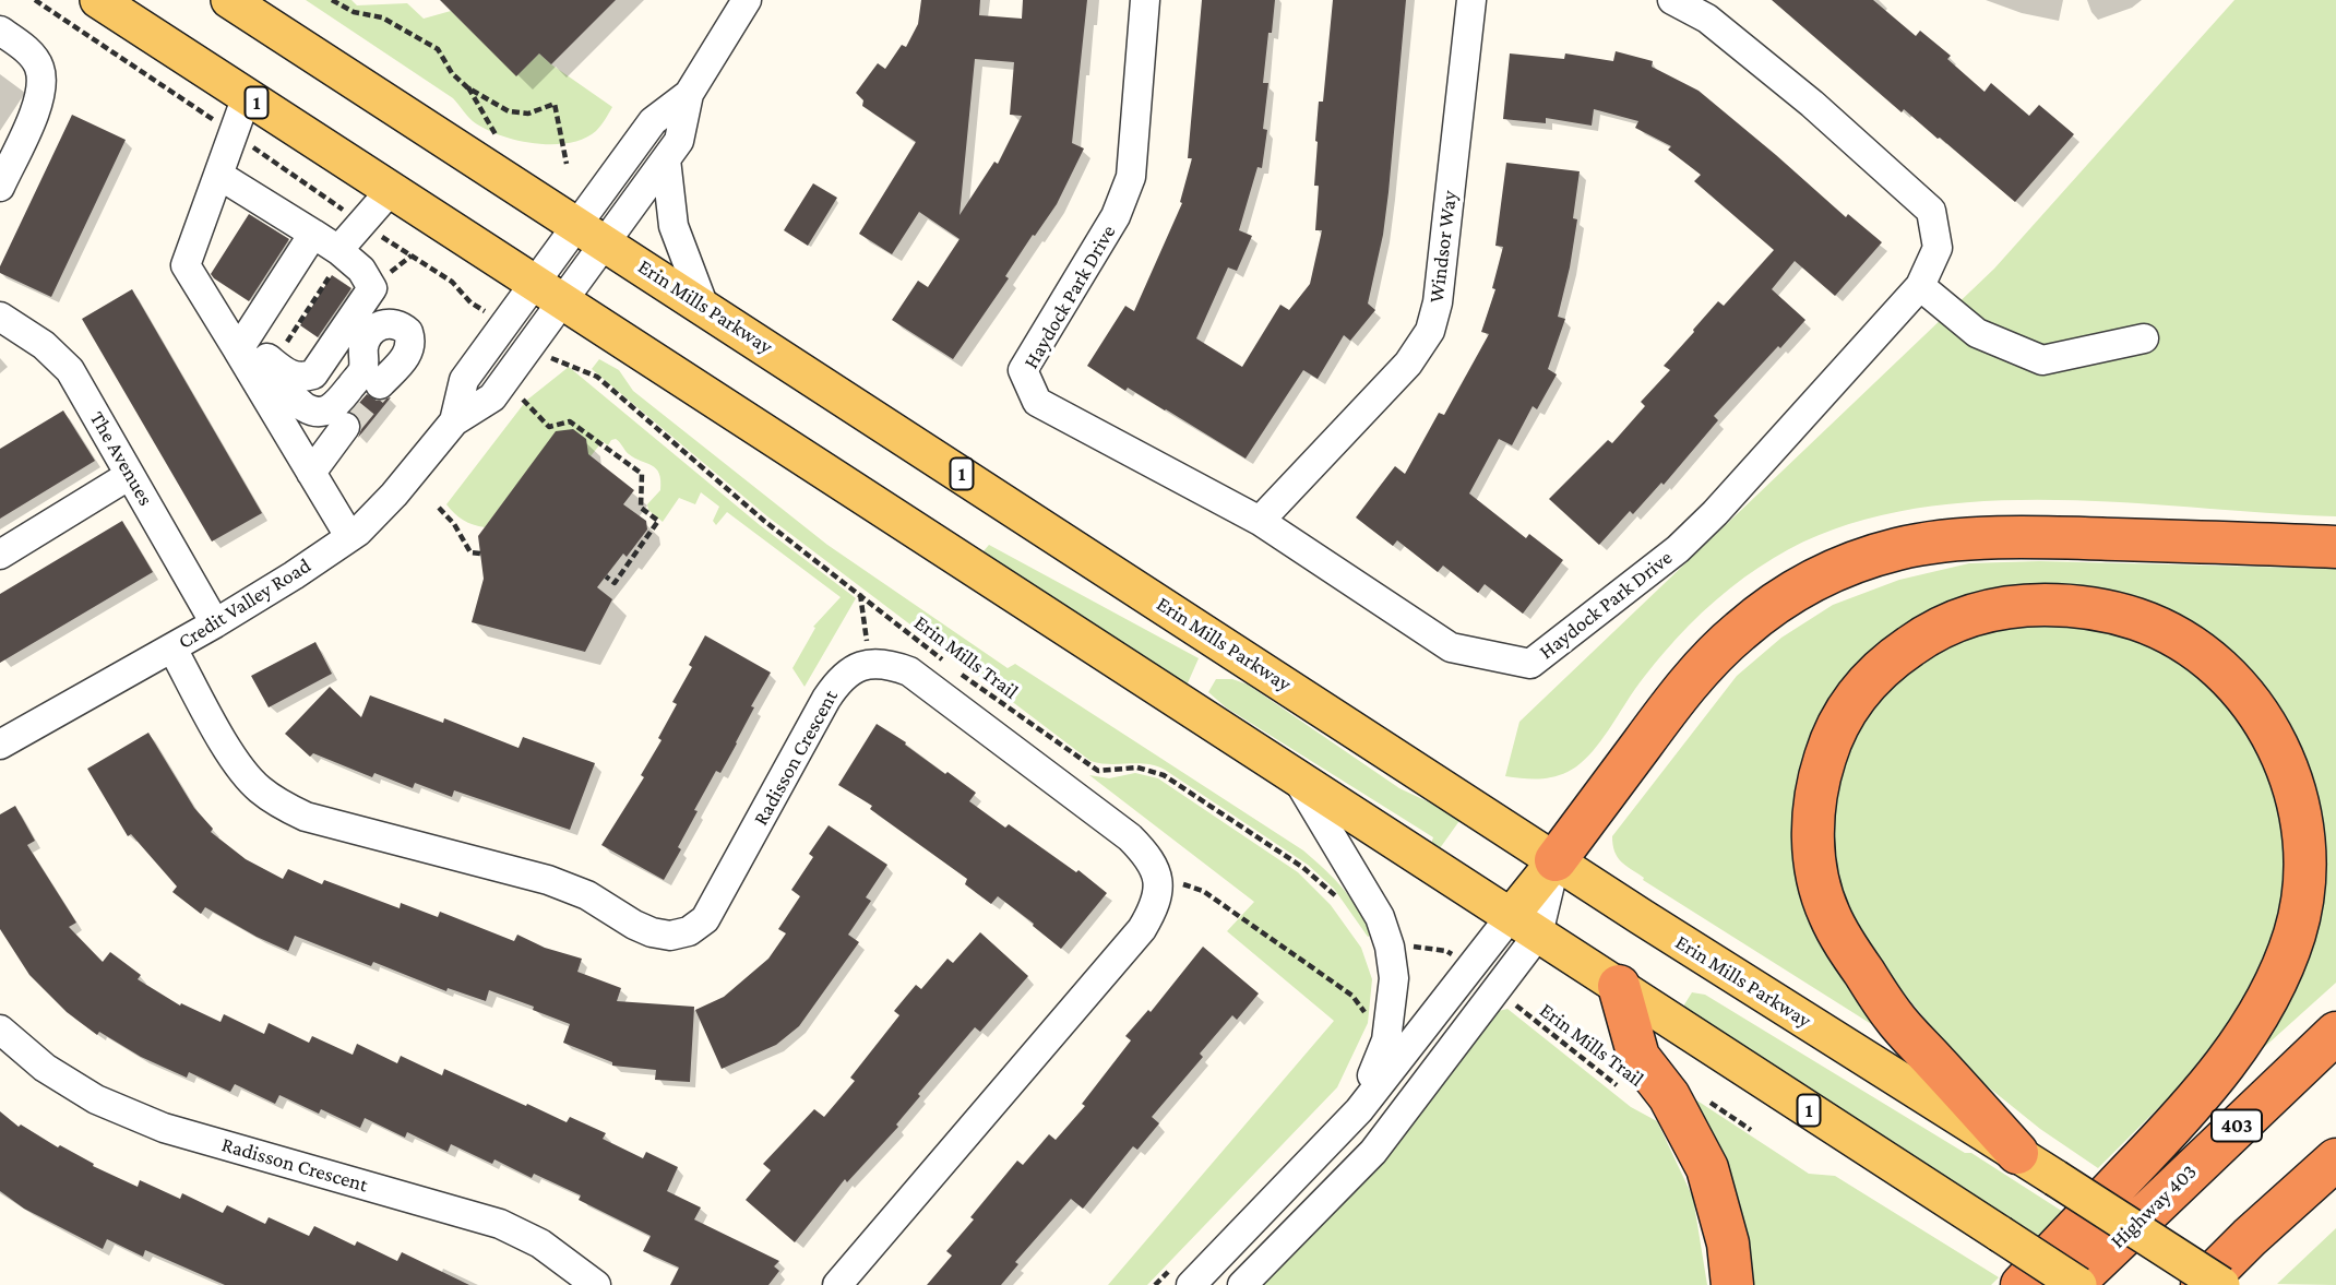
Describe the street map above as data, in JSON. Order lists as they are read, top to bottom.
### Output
{
  "streets": {
    "highway": ["403", "Highway 403"],
    "main road": ["1", "Erin Mills Parkway"],
    "street": [
      "Windsor Way",
      "Haydock Park Drive",
      "The Avenues",
      "Credit Valley Road",
      "Radisson Crescent"
    ],
    "path": ["Erin Mills Trail"]
  },
  "crossings": [
    ["1", "Credit Valley Road"],
    ["Windsor Way", "Haydock Park Drive"],
    ["Erin Mills Parkway", "Credit Valley Road"],
    ["The Avenues", "Credit Valley Road"],
    ["Credit Valley Road", "Radisson Crescent"]
  ]
}
